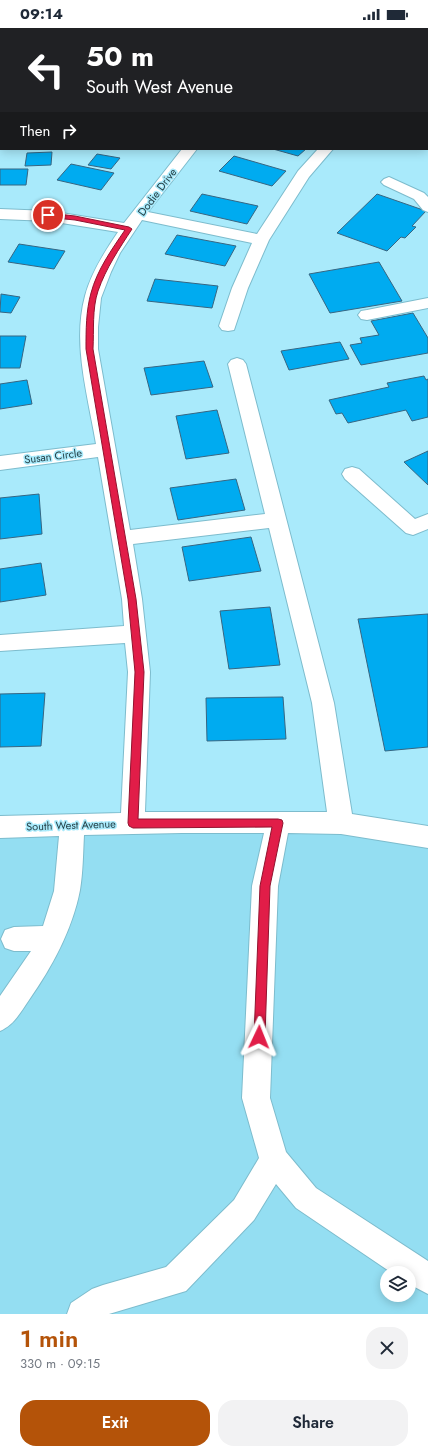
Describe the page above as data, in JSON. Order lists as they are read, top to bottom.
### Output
{
  "streets": {
    "street": ["Dodie Drive", "Susan Circle", "South West Avenue"]
  },
  "crossings": [
    ["Dodie Drive", "Susan Circle"],
    ["Dodie Drive", "South West Avenue"]
  ],
  "page": {
    "status": "09:14",
    "turn": ["50 m", "South West Avenue"],
    "then": "Then",
    "heading": ["1 min", "330 m · 09:15"],
    "buttons": ["Exit", "Share"]
  }
}
